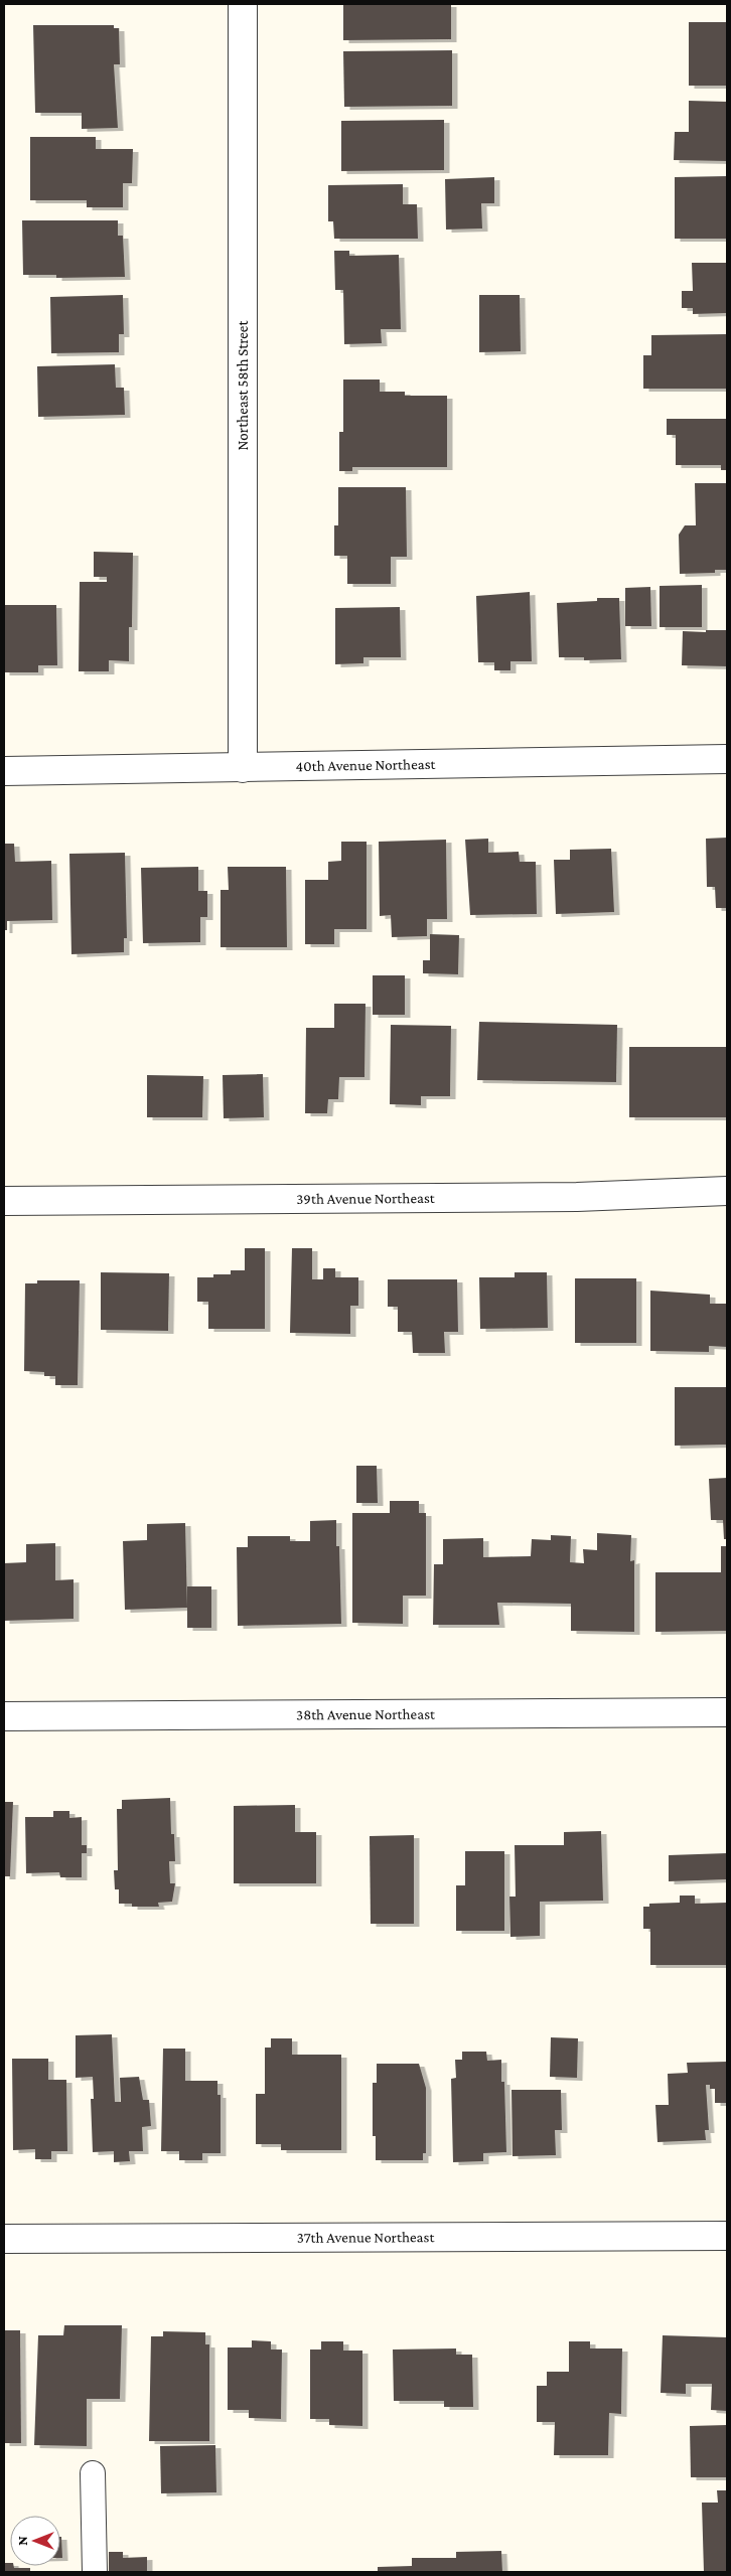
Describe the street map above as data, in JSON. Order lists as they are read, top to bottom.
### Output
{
  "streets": {
    "street": [
      "Northeast 58th Street",
      "40th Avenue Northeast",
      "39th Avenue Northeast",
      "38th Avenue Northeast",
      "37th Avenue Northeast"
    ]
  },
  "crossings": [
    ["Northeast 58th Street", "40th Avenue Northeast"]
  ],
  "north": "left"
}
